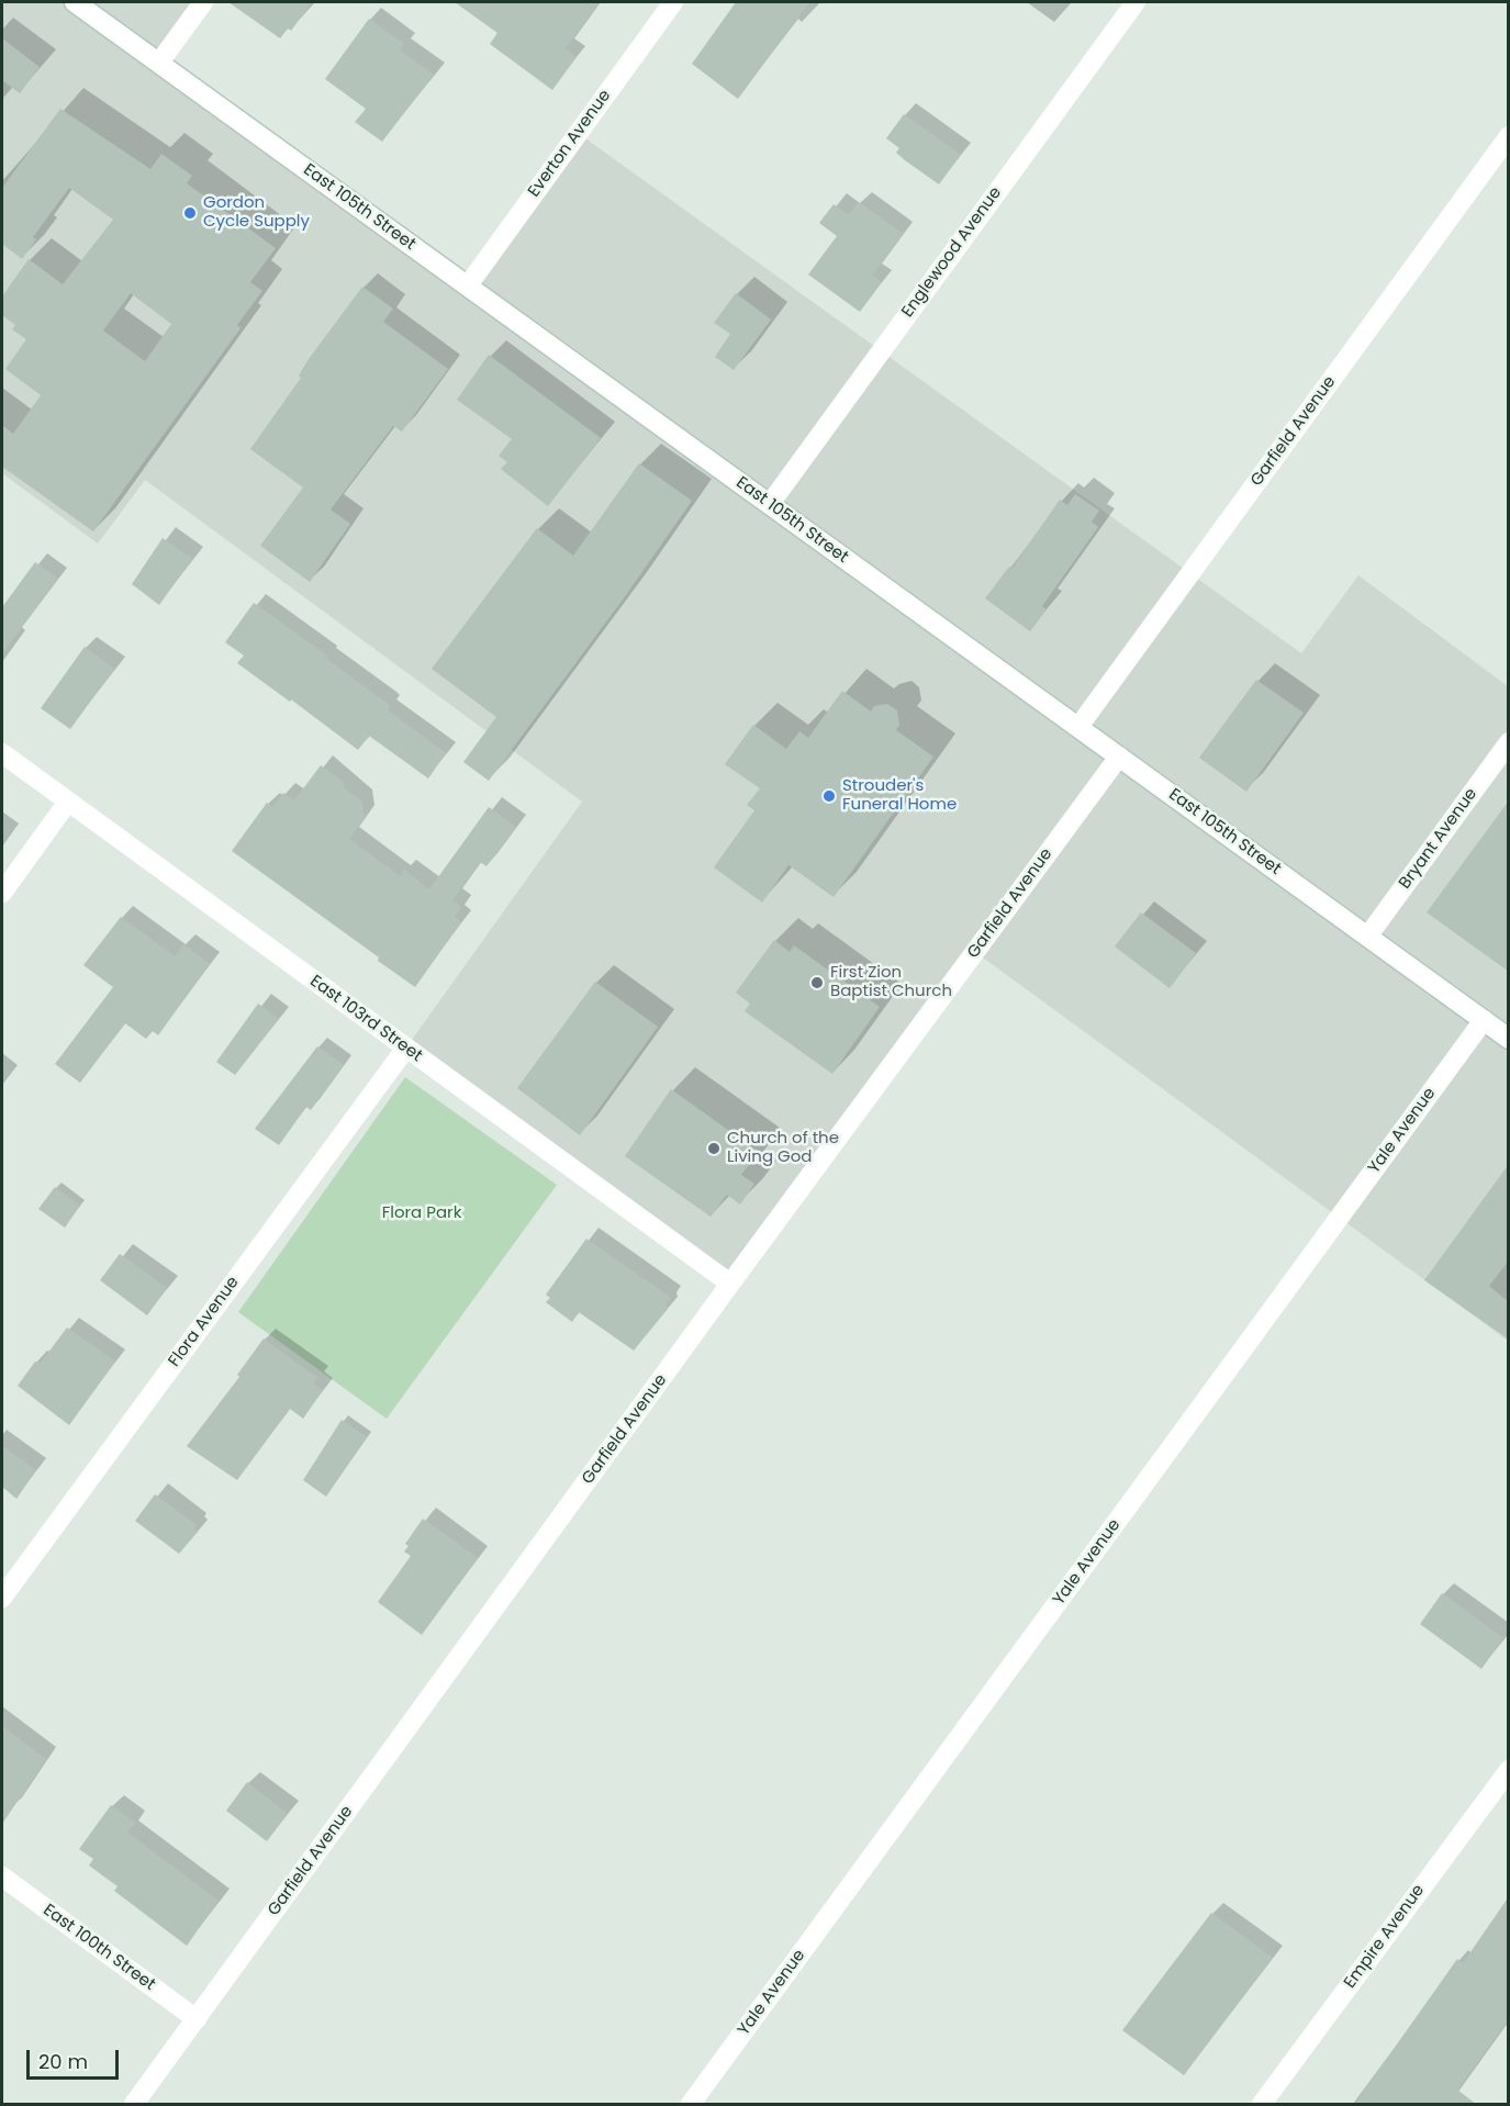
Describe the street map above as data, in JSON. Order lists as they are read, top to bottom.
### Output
{
  "streets": {
    "street": [
      "Everton Avenue",
      "East 105th Street",
      "Englewood Avenue",
      "Garfield Avenue",
      "Bryant Avenue",
      "East 103rd Street",
      "Yale Avenue",
      "Flora Avenue",
      "Empire Avenue",
      "East 100th Street"
    ]
  },
  "crossings": [
    ["Everton Avenue", "East 105th Street"],
    ["East 105th Street", "Englewood Avenue"],
    ["East 105th Street", "Garfield Avenue"],
    ["East 105th Street", "Bryant Avenue"],
    ["East 105th Street", "Yale Avenue"],
    ["Garfield Avenue", "East 103rd Street"],
    ["Garfield Avenue", "East 100th Street"],
    ["East 103rd Street", "Flora Avenue"]
  ],
  "parks": ["Flora Park"],
  "places": [
    "Gordon Cycle Supply",
    "Strouder's Funeral Home",
    "First Zion Baptist Church",
    "Church of the Living God"
  ],
  "scale_bar": "20 m"
}
